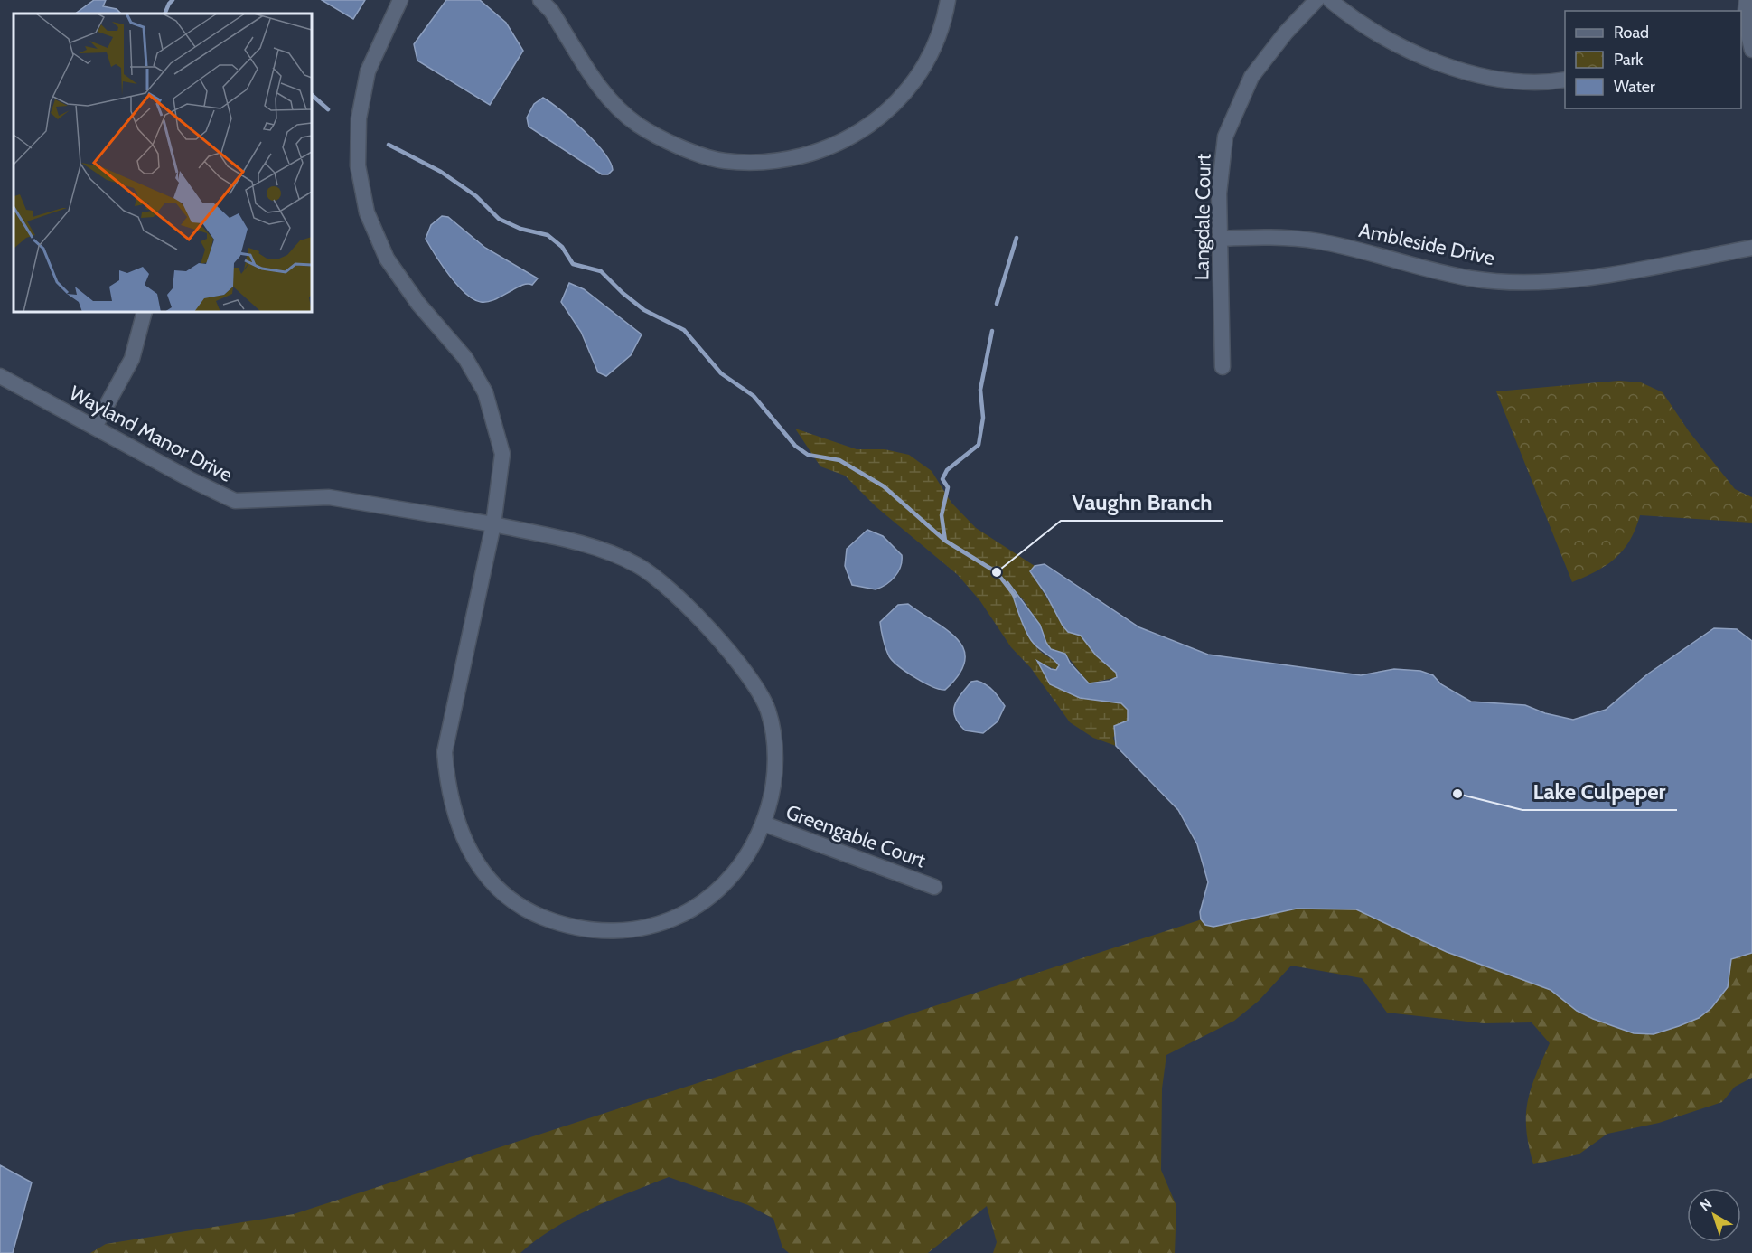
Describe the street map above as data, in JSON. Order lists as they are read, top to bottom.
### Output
{
  "streets": {
    "street": [
      "Langdale Court",
      "Ambleside Drive",
      "Wayland Manor Drive",
      "Greengable Court"
    ]
  },
  "crossings": [
    ["Langdale Court", "Ambleside Drive"],
    ["Wayland Manor Drive", "Greengable Court"]
  ],
  "places": ["Vaughn Branch", "Lake Culpeper"],
  "legend": ["Road", "Park", "Water"],
  "north": "top left"
}
